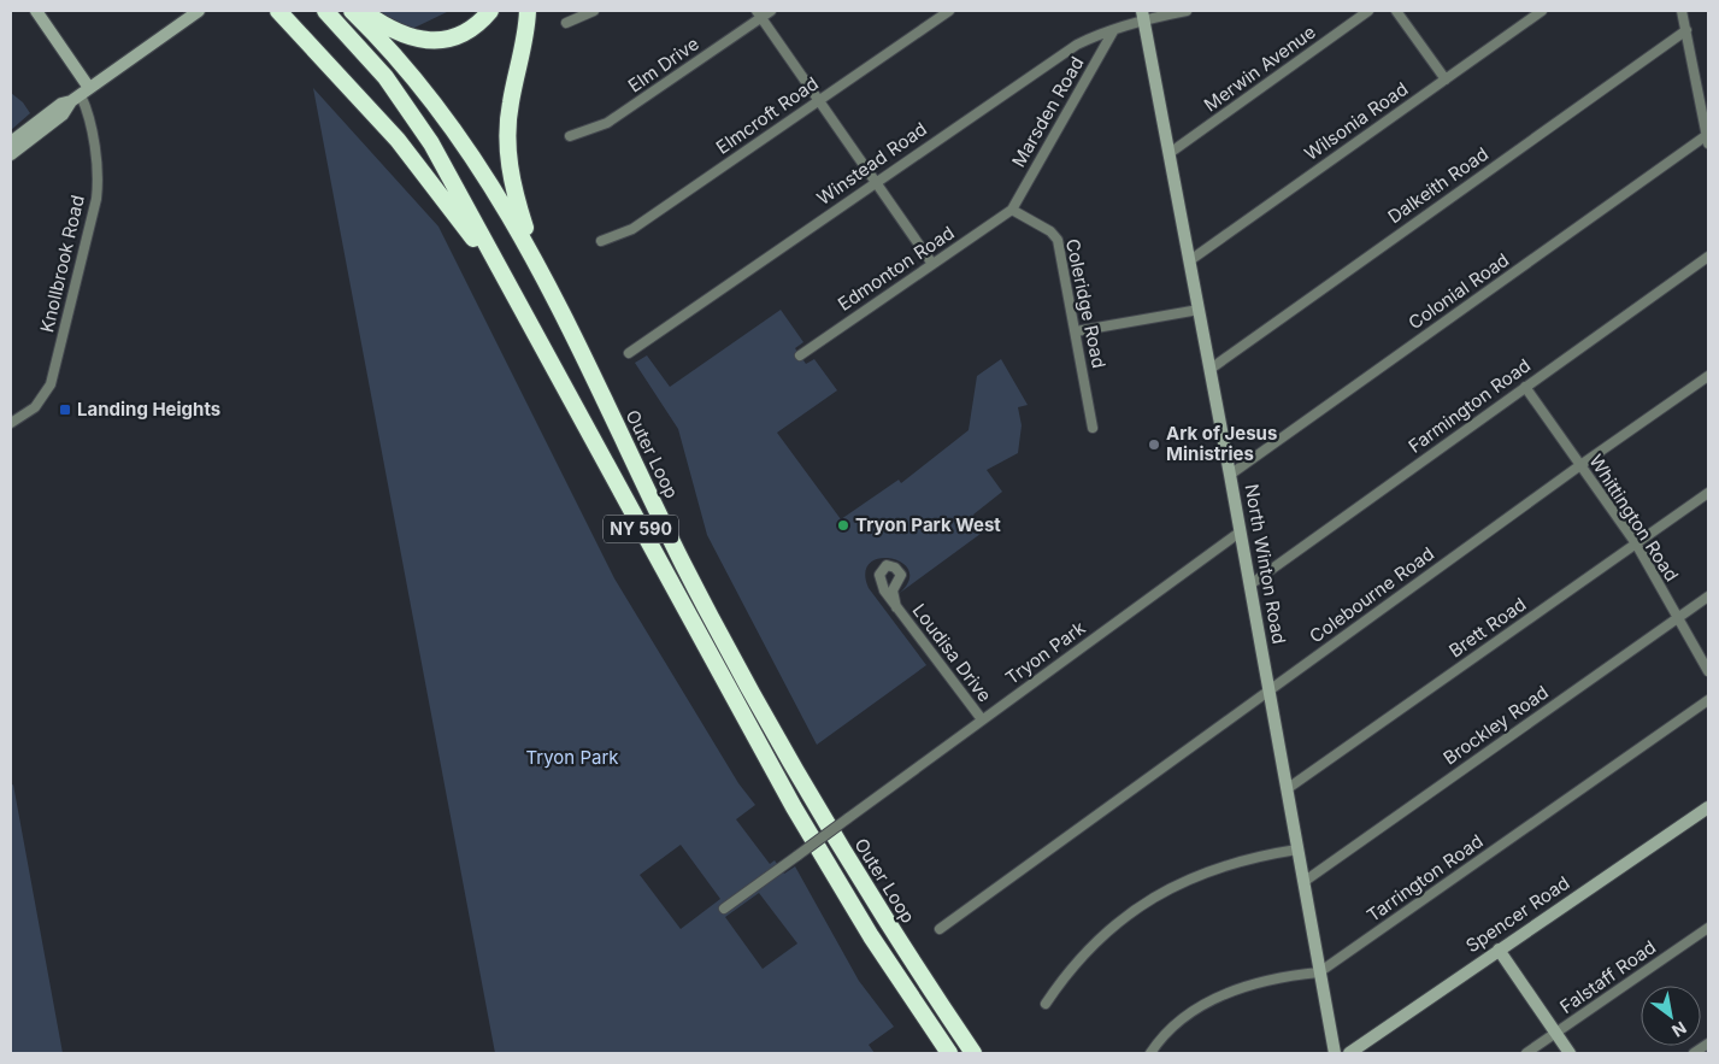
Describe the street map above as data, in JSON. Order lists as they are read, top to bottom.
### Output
{
  "streets": {
    "highway": ["Outer Loop", "NY 590"],
    "main road": ["North Winton Road", "Spencer Road"],
    "street": [
      "Elm Drive",
      "Merwin Avenue",
      "Marsden Road",
      "Elmcroft Road",
      "Wilsonia Road",
      "Winstead Road",
      "Dalkeith Road",
      "Knollbrook Road",
      "Edmonton Road",
      "Colonial Road",
      "Coleridge Road",
      "Farmington Road",
      "Whittington Road",
      "Colebourne Road",
      "Brett Road",
      "Loudisa Drive",
      "Tryon Park",
      "Brockley Road",
      "Tarrington Road",
      "Falstaff Road"
    ]
  },
  "crossings": [
    ["Merwin Avenue", "North Winton Road"],
    ["Marsden Road", "Winstead Road"],
    ["Marsden Road", "Edmonton Road"],
    ["Marsden Road", "Coleridge Road"],
    ["Wilsonia Road", "North Winton Road"],
    ["Winstead Road", "North Winton Road"],
    ["Dalkeith Road", "North Winton Road"],
    ["Edmonton Road", "Coleridge Road"],
    ["Colonial Road", "North Winton Road"],
    ["Farmington Road", "Whittington Road"],
    ["Farmington Road", "North Winton Road"],
    ["Whittington Road", "Colebourne Road"],
    ["Whittington Road", "Brett Road"],
    ["Whittington Road", "Brockley Road"],
    ["North Winton Road", "Colebourne Road"],
    ["North Winton Road", "Brett Road"],
    ["North Winton Road", "Tryon Park"],
    ["North Winton Road", "Brockley Road"],
    ["North Winton Road", "Tarrington Road"],
    ["Loudisa Drive", "Tryon Park"]
  ],
  "parks": ["Tryon Park"],
  "places": {
    "transit": ["Landing Heights"],
    "other": ["Ark of Jesus Ministries", "Tryon Park West"]
  },
  "north": "bottom right"
}
